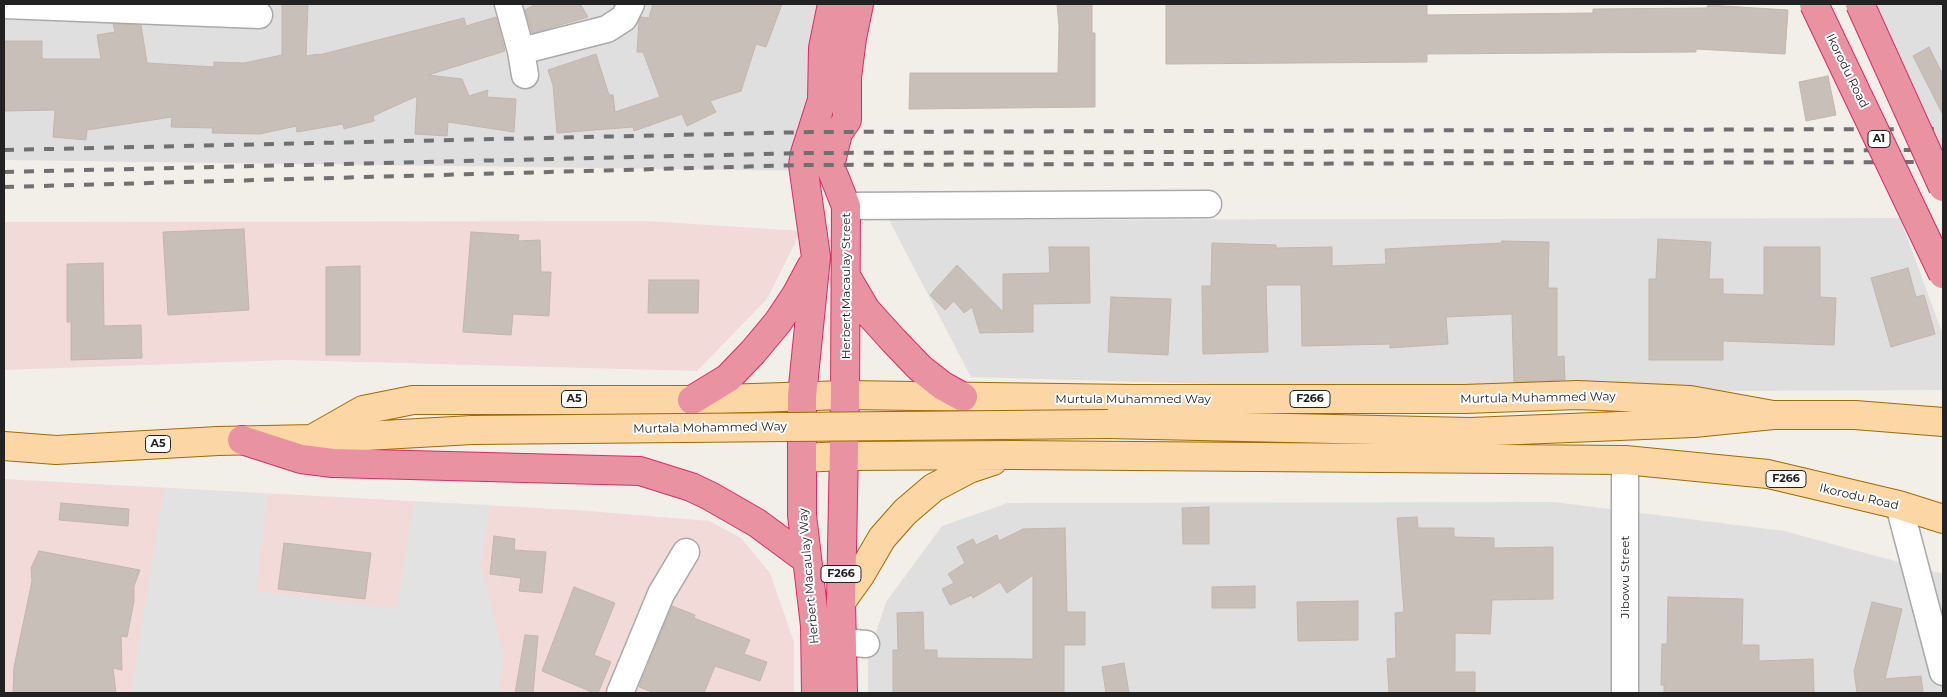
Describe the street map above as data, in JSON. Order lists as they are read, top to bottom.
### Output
{
  "streets": {
    "highway": [
      "Ikorodu Road",
      "A1",
      "Herbert Macaulay Street",
      "F266",
      "Herbert Macaulay Way"
    ],
    "main road": ["Murtula Muhammed Way", "A5", "Murtala Mohammed Way"],
    "street": ["Jibowu Street"]
  },
  "crossings": [
    ["Ikorodu Road", "Jibowu Street"],
    ["Herbert Macaulay Street", "Murtula Muhammed Way"],
    ["Herbert Macaulay Street", "A5"],
    ["Herbert Macaulay Street", "F266"],
    ["Murtula Muhammed Way", "A5"],
    ["Murtula Muhammed Way", "F266"],
    ["Murtula Muhammed Way", "Murtala Mohammed Way"],
    ["A5", "Murtala Mohammed Way"]
  ]
}
